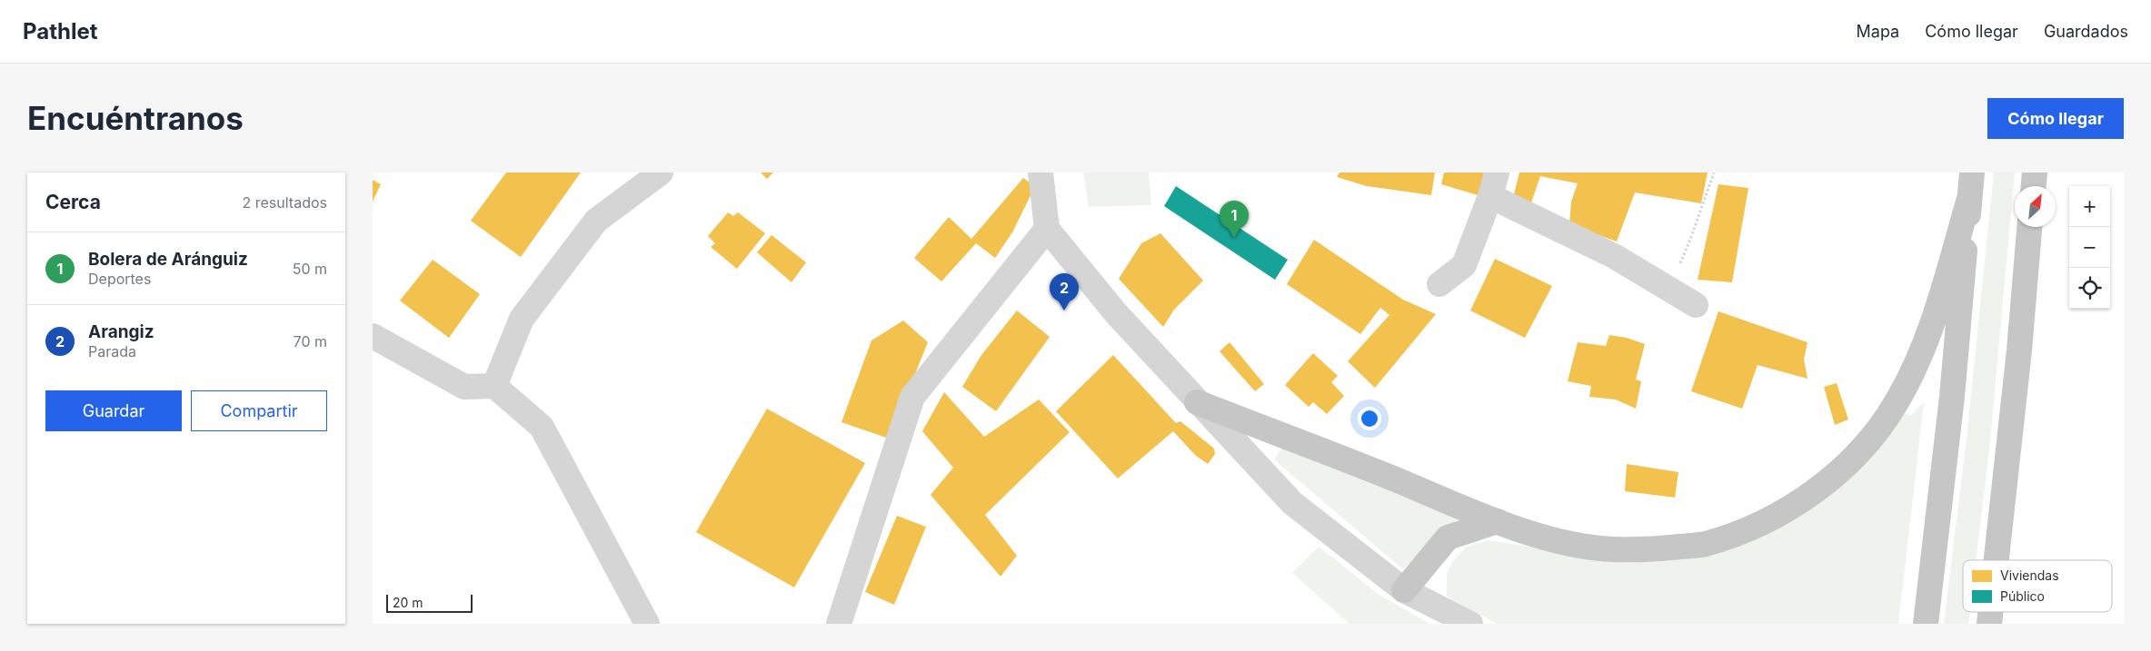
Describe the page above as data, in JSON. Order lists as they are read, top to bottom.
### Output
{
  "legend": ["Viviendas", "Público"],
  "scale_bar": "20 m",
  "north": "top right",
  "page": {
    "header": "Pathlet",
    "nav": ["Mapa", "Cómo llegar", "Guardados"],
    "buttons": [
      "Cómo llegar",
      ["Guardar", "Compartir"]
    ],
    "title": "Encuéntranos",
    "heading": ["Cerca", "2 resultados"],
    "map_buttons": ["+", "−"],
    "pins": ["1", "2"],
    "list": [
      {
        "mark": "1",
        "name": "Bolera de Aránguiz",
        "note": "Deportes",
        "value": "50 m"
      },
      {
        "mark": "2",
        "name": "Arangiz",
        "note": "Parada",
        "value": "70 m"
      }
    ],
    "scale": "20 m"
  }
}
